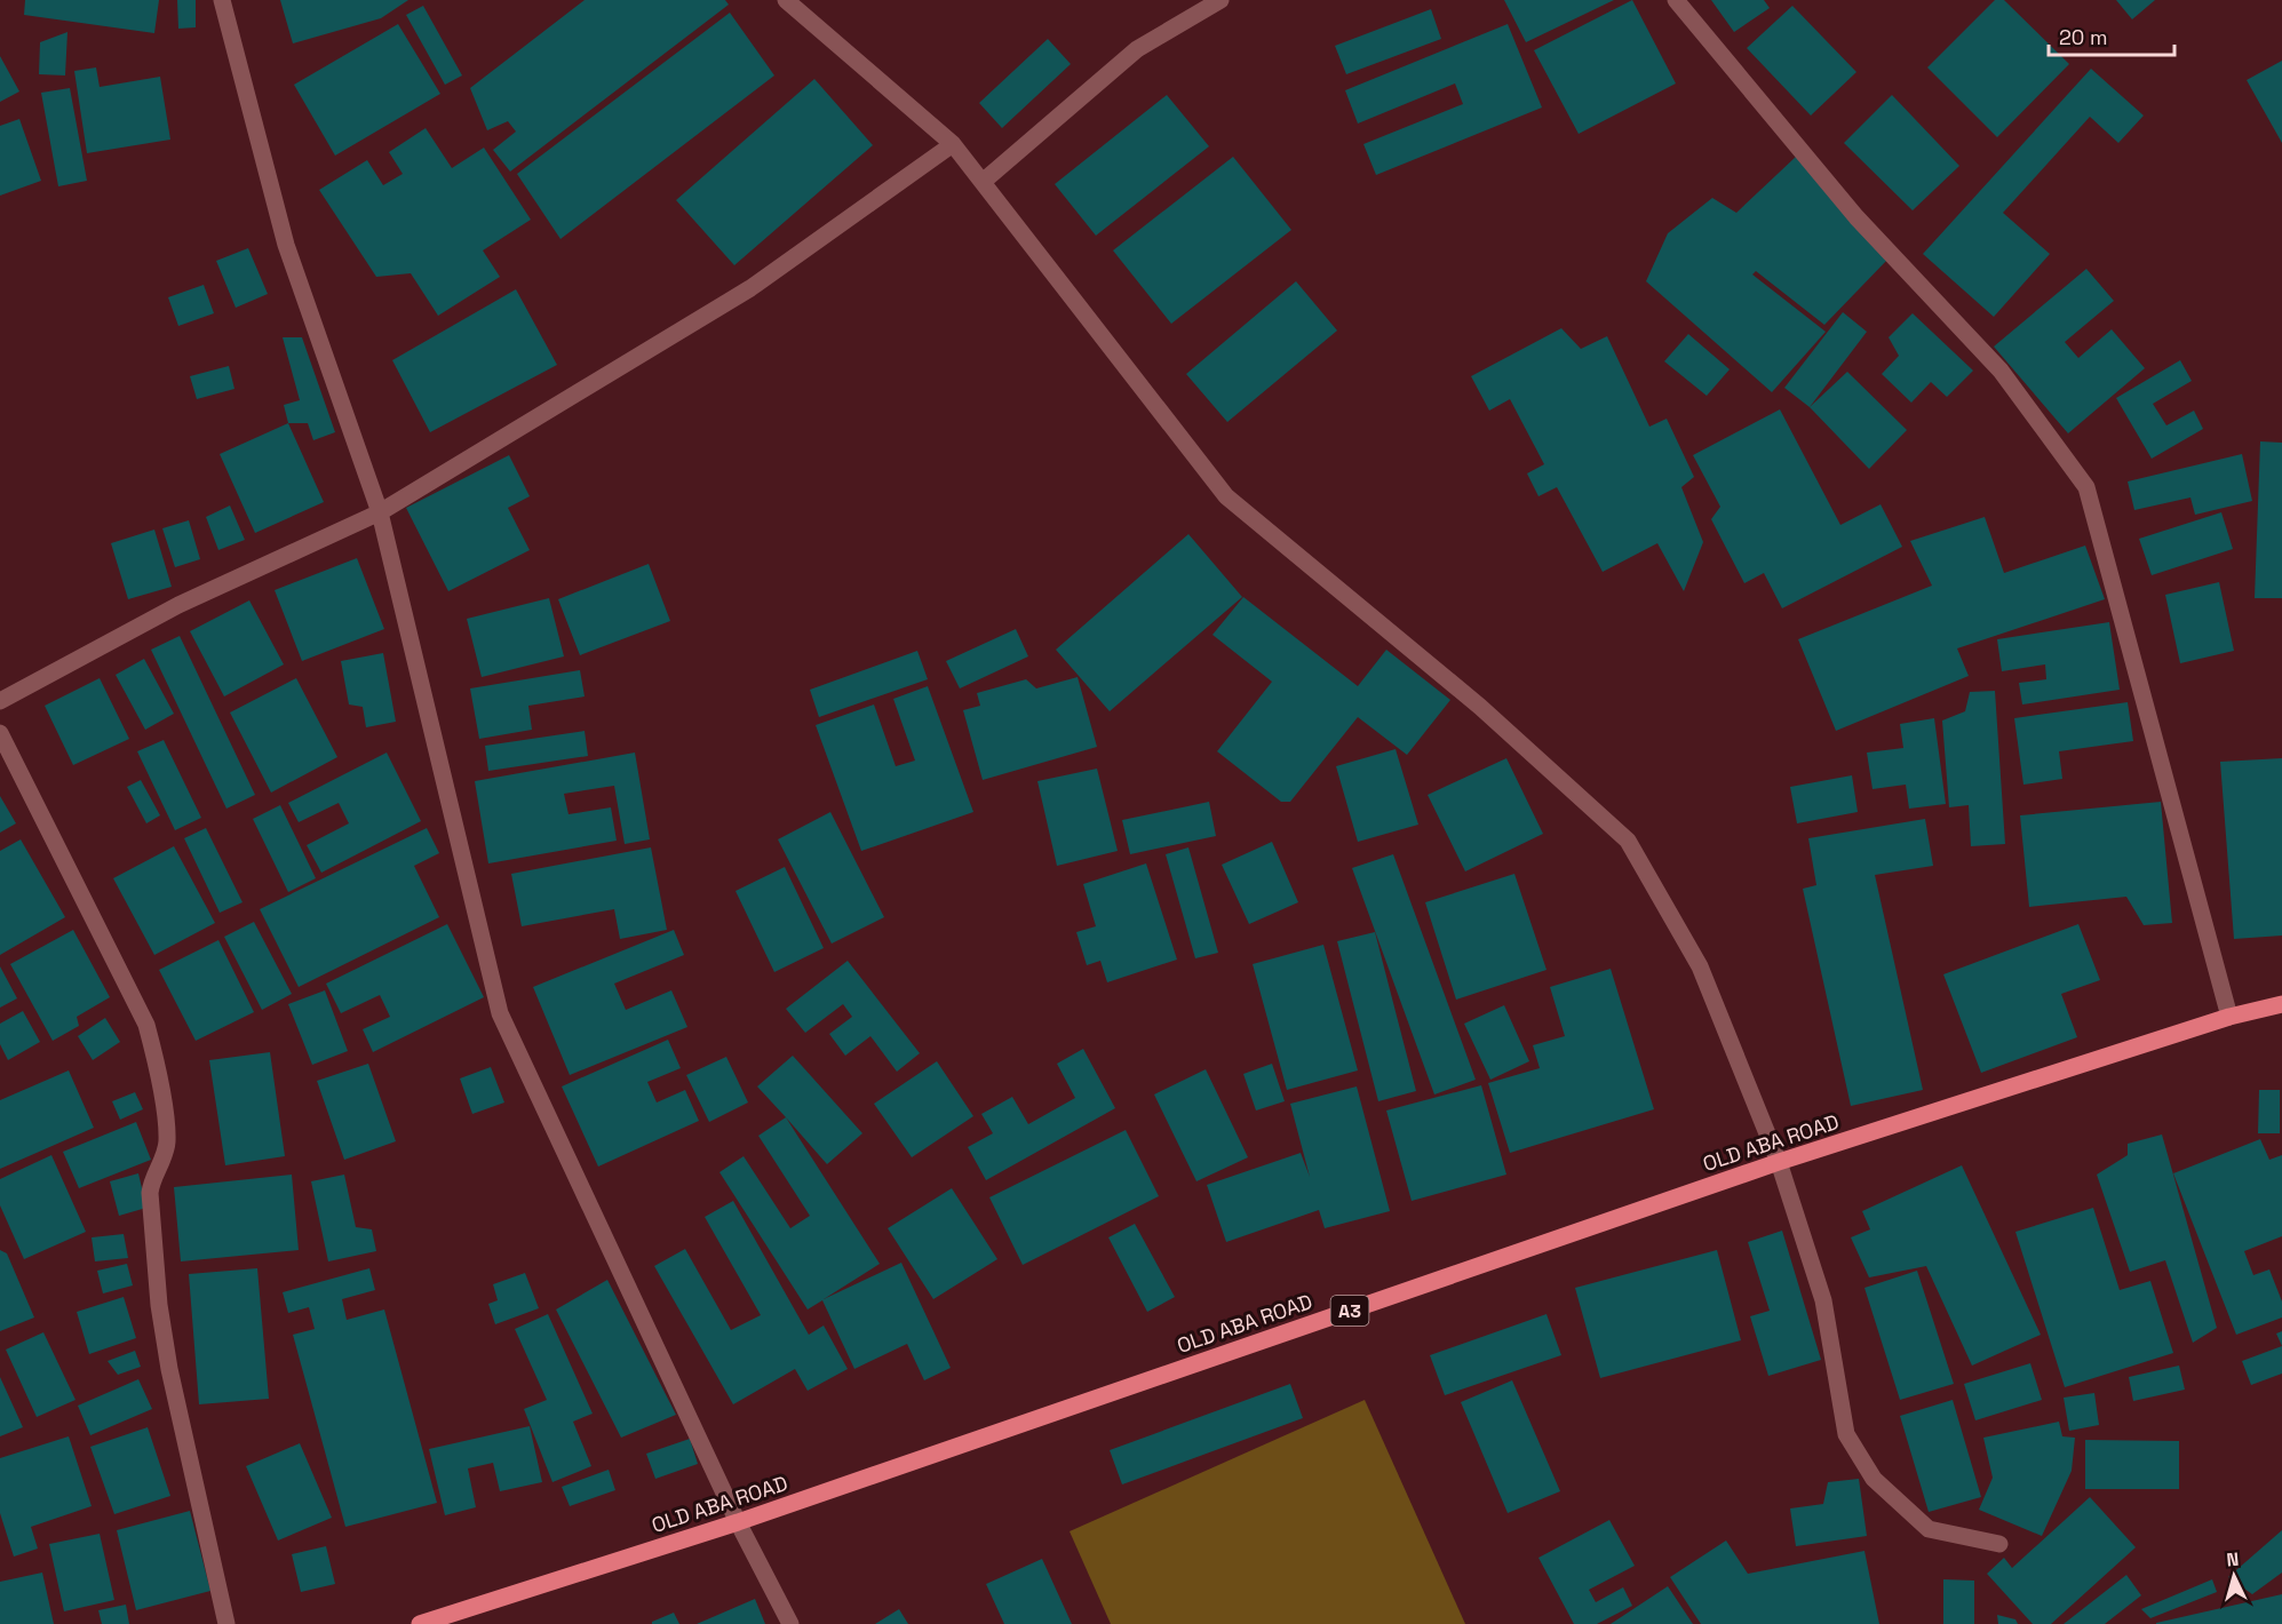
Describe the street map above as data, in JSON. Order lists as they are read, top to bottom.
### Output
{
  "streets": {
    "main road": ["OLD ABA ROAD", "A3"]
  },
  "scale_bar": "20 m",
  "north": "top"
}
